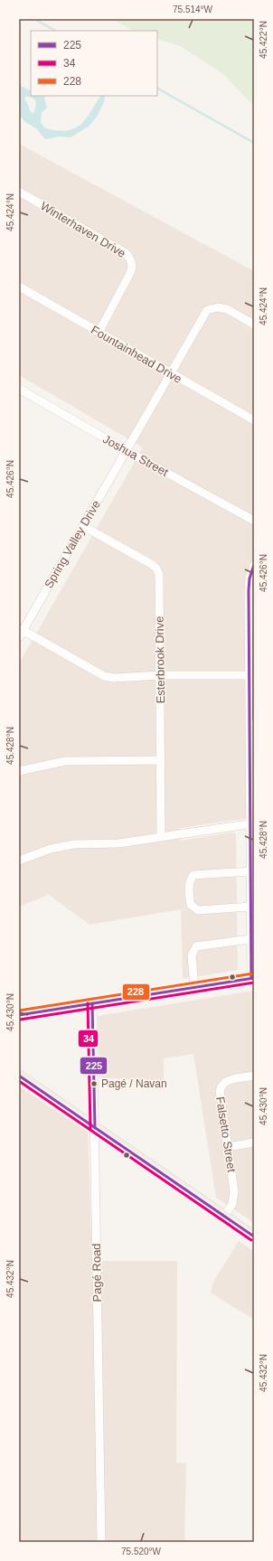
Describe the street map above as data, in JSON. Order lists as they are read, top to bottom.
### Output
{
  "streets": {
    "street": [
      "Winterhaven Drive",
      "Fountainhead Drive",
      "Joshua Street",
      "Spring Valley Drive",
      "Esterbrook Drive",
      "Falsetto Street",
      "Pagé Road"
    ]
  },
  "crossings": [
    ["Winterhaven Drive", "Fountainhead Drive"],
    ["Fountainhead Drive", "Spring Valley Drive"],
    ["Joshua Street", "Spring Valley Drive"],
    ["Spring Valley Drive", "Esterbrook Drive"]
  ],
  "places": ["Pagé / Navan"],
  "lines": ["transit line 225", "transit line 34", "transit line 228"],
  "legend": ["225", "34", "228"],
  "coordinates": [
    "75.514°W",
    "45.422°N",
    "45.424°N",
    "45.426°N",
    "45.428°N",
    "45.430°N",
    "45.432°N",
    "75.520°W"
  ]
}
